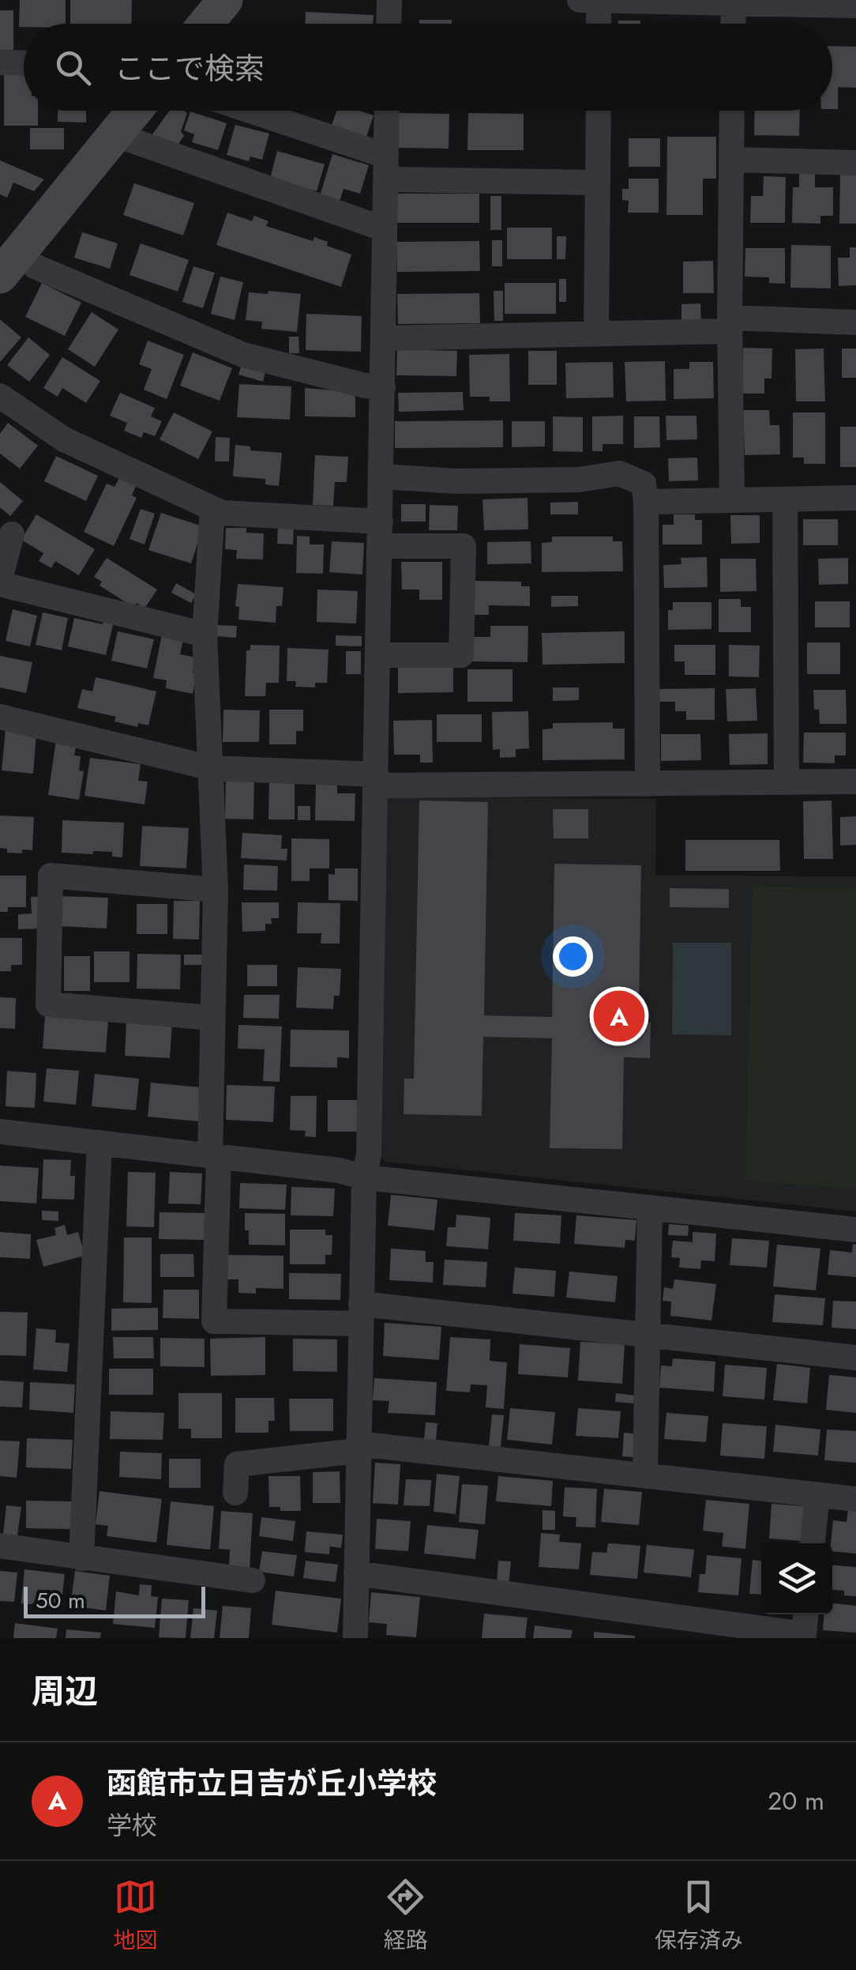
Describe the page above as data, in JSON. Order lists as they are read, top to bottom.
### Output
{
  "scale_bar": "50 m",
  "page": {
    "search": "ここで検索",
    "pins": "A",
    "scale": "50 m",
    "heading": "周辺",
    "list": [
      {
        "mark": "A",
        "name": "函館市立日吉が丘小学校",
        "note": "学校",
        "value": "20 m"
      }
    ],
    "nav": ["地図", "経路", "保存済み"]
  }
}
